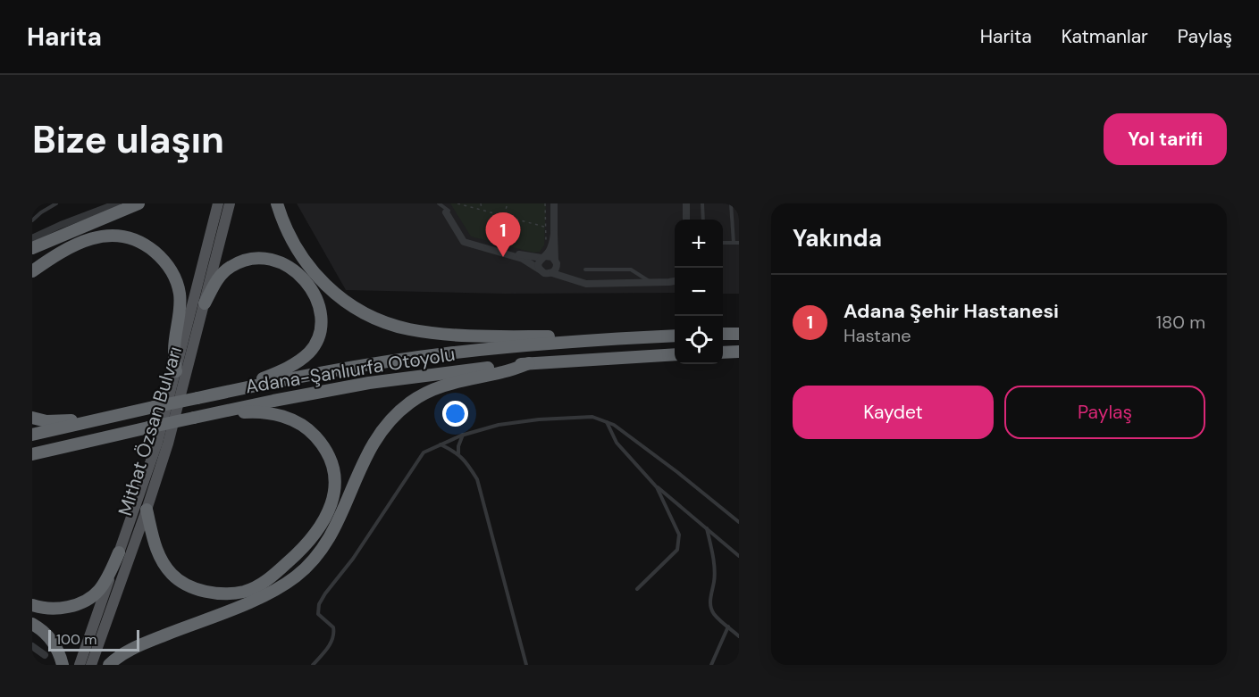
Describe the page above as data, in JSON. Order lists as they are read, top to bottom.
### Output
{
  "streets": {
    "highway": ["Adana-Şanlıurfa Otoyolu"],
    "main road": ["Mithat Özsan Bulvarı"]
  },
  "scale_bar": "100 m",
  "page": {
    "header": "Harita",
    "nav": ["Harita", "Katmanlar", "Paylaş"],
    "buttons": [
      "Yol tarifi",
      ["Kaydet", "Paylaş"]
    ],
    "title": "Bize ulaşın",
    "heading": "Yakında",
    "pins": "1",
    "map_buttons": ["+", "−"],
    "list": [
      {
        "mark": "1",
        "name": "Adana Şehir Hastanesi",
        "note": "Hastane",
        "value": "180 m"
      }
    ],
    "scale": "100 m"
  }
}
